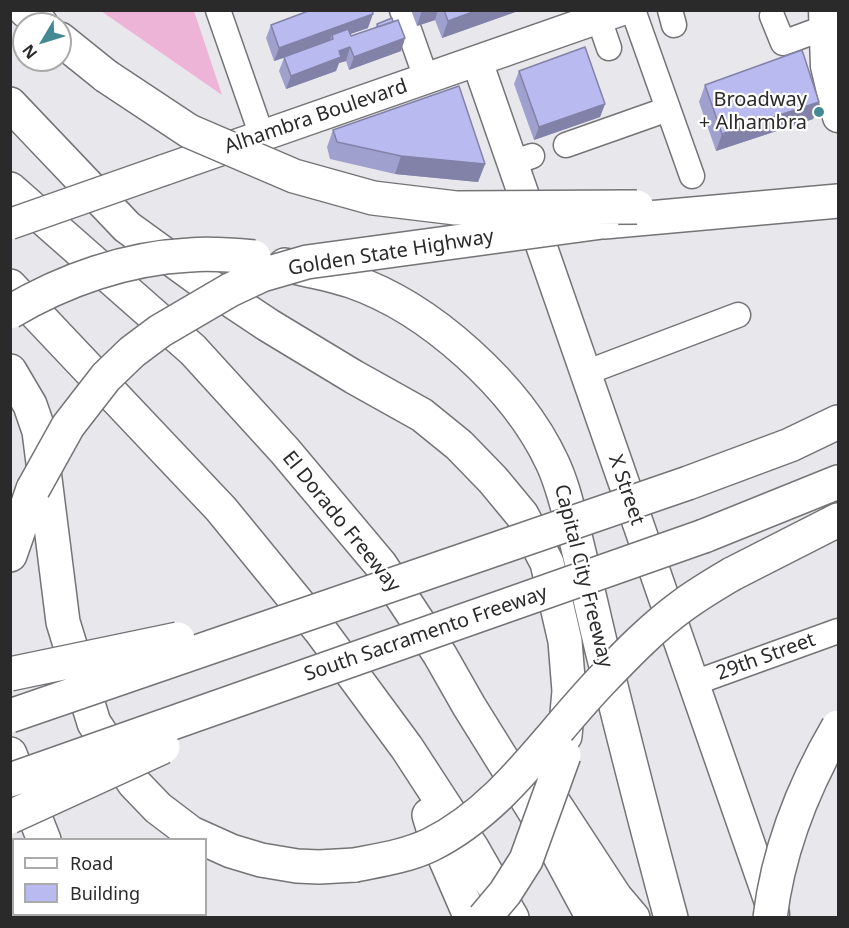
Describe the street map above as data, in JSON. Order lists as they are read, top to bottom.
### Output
{
  "streets": {
    "highway": [
      "Golden State Highway",
      "El Dorado Freeway",
      "Capital City Freeway",
      "South Sacramento Freeway"
    ],
    "main road": ["Alhambra Boulevard", "X Street"],
    "street": ["29th Street"]
  },
  "crossings": [
    ["Alhambra Boulevard", "X Street"],
    ["X Street", "29th Street"]
  ],
  "places": ["Broadway + Alhambra"],
  "legend": ["Road", "Building"],
  "north": "bottom left"
}
